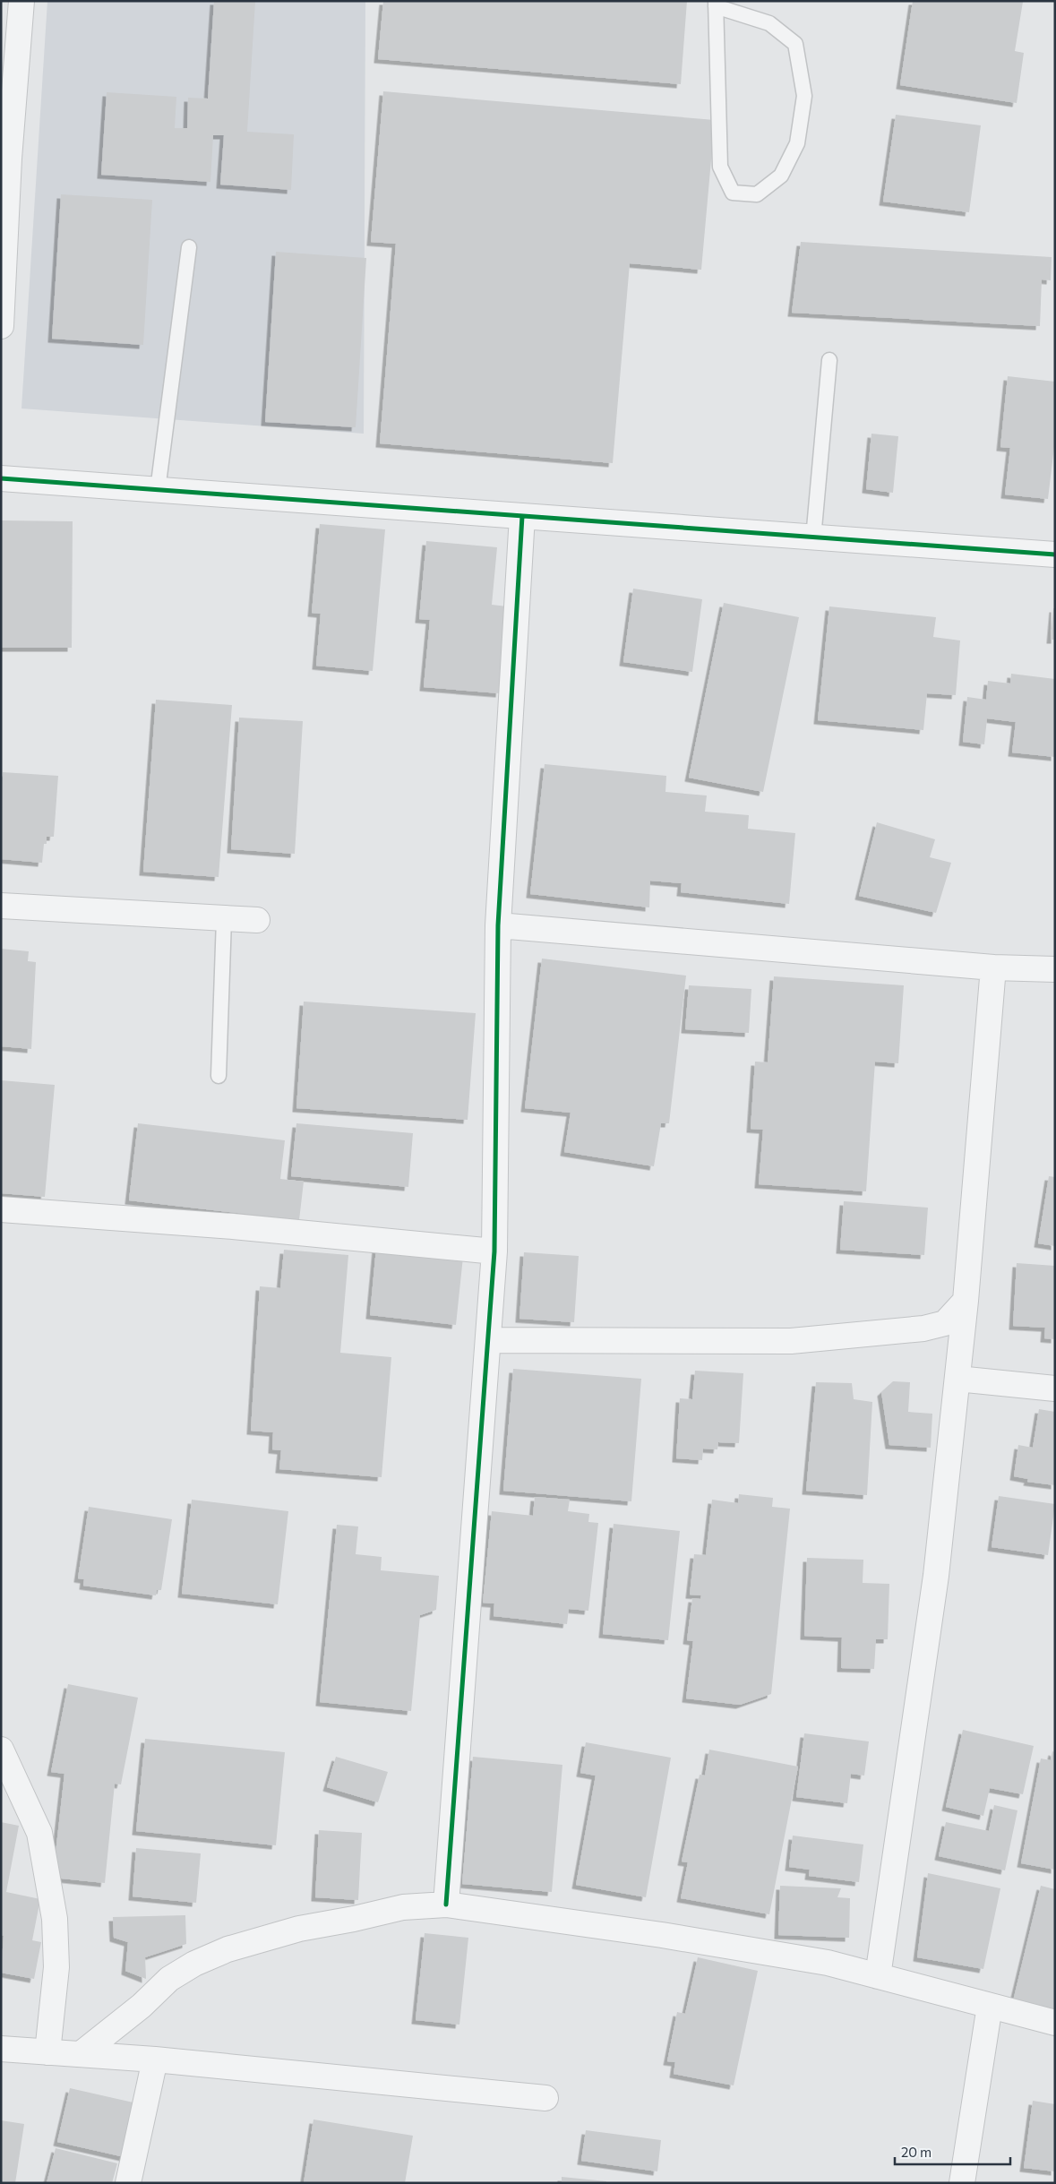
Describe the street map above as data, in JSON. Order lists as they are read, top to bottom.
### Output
{
  "scale_bar": "20 m"
}
